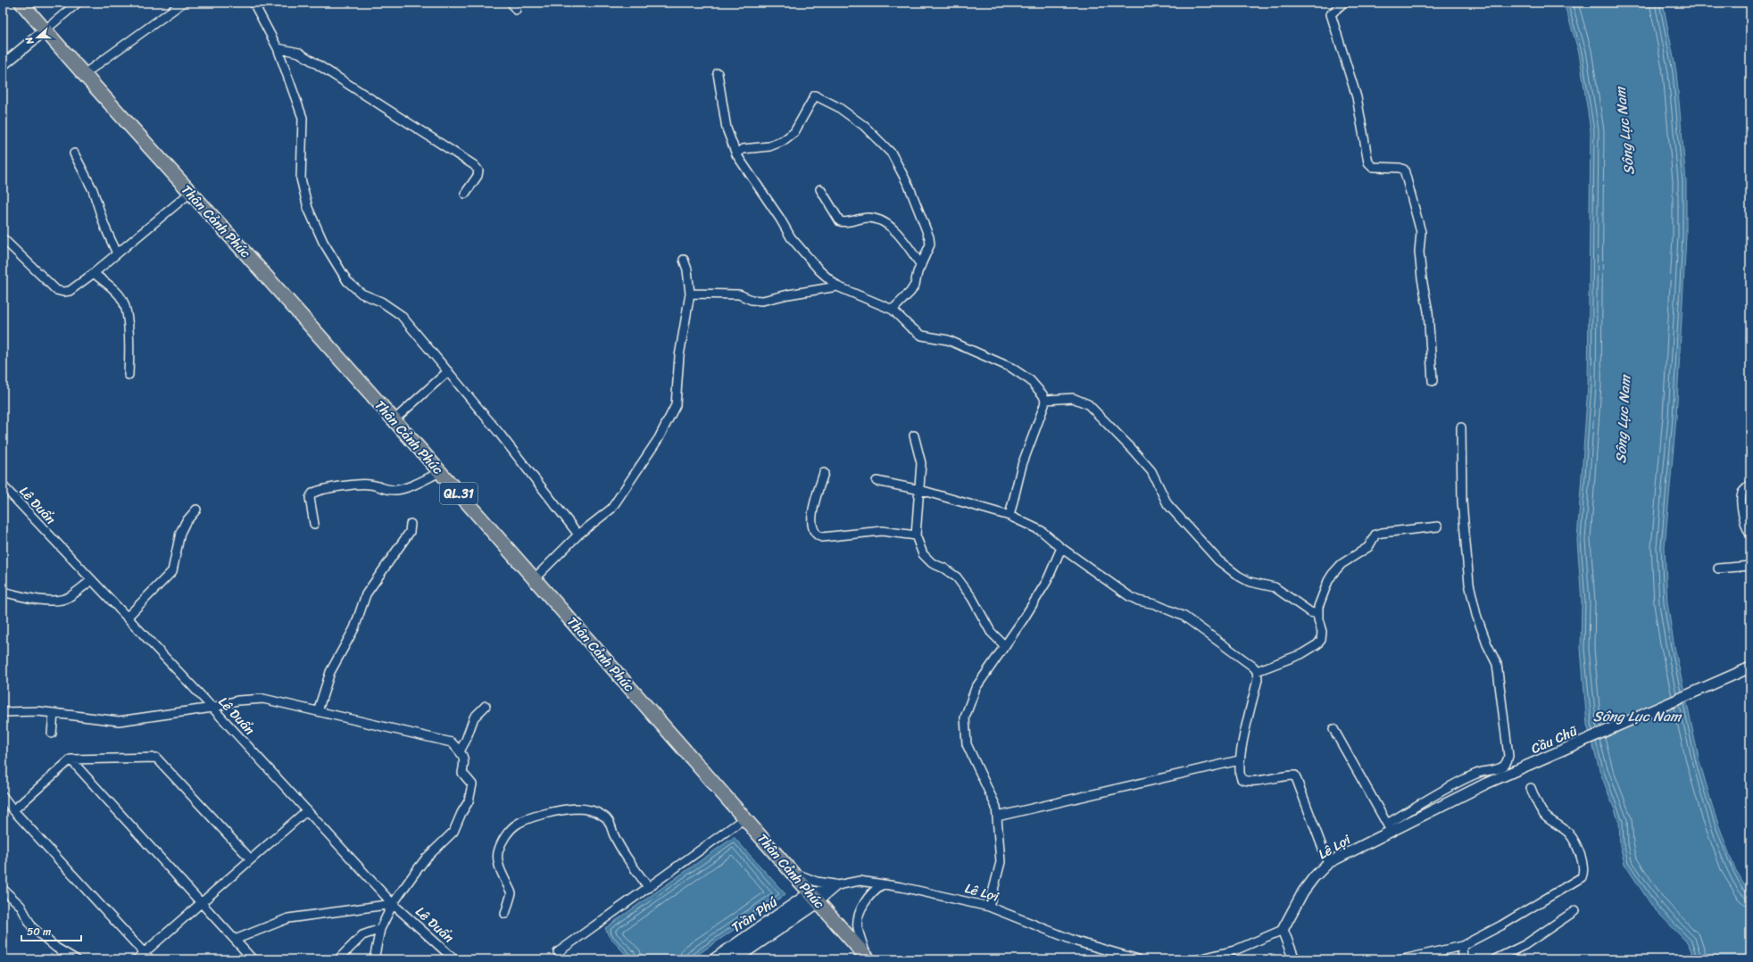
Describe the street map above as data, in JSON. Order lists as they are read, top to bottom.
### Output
{
  "streets": {
    "highway": ["Thân Cảnh Phúc", "QL.31"],
    "main road": ["Trần Phú"],
    "street": ["Lê Duẩn", "Cầu Chũ", "Lê Lợi"]
  },
  "crossings": [
    ["Thân Cảnh Phúc", "QL.31"],
    ["Thân Cảnh Phúc", "Lê Lợi"],
    ["Thân Cảnh Phúc", "Trần Phú"],
    ["Cầu Chũ", "Lê Lợi"],
    ["Lê Lợi", "Trần Phú"]
  ],
  "water": ["Sông Lục Nam"],
  "scale_bar": "50 m",
  "north": "left"
}
